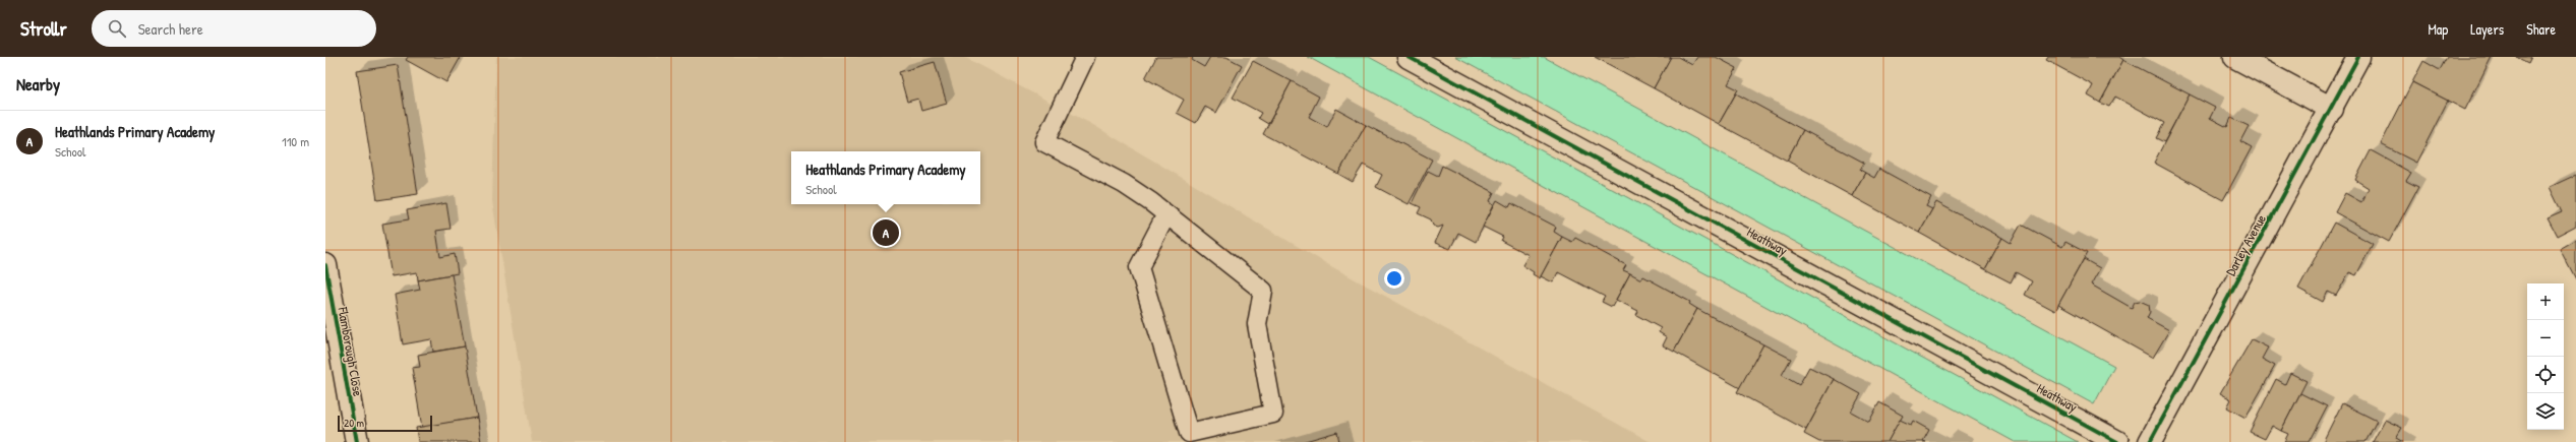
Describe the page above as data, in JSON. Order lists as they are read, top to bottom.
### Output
{
  "streets": {
    "street": ["Heathway", "Darley Avenue", "Flamborough Close"]
  },
  "scale_bar": "20 m",
  "page": {
    "header": "Strollr",
    "search": "Search here",
    "nav": ["Map", "Layers", "Share"],
    "heading": "Nearby",
    "list": [
      {
        "mark": "A",
        "name": "Heathlands Primary Academy",
        "note": "School",
        "value": "110 m"
      }
    ],
    "popup": ["Heathlands Primary Academy", "School"],
    "pins": "A",
    "map_buttons": ["+", "−"],
    "scale": "20 m"
  }
}
